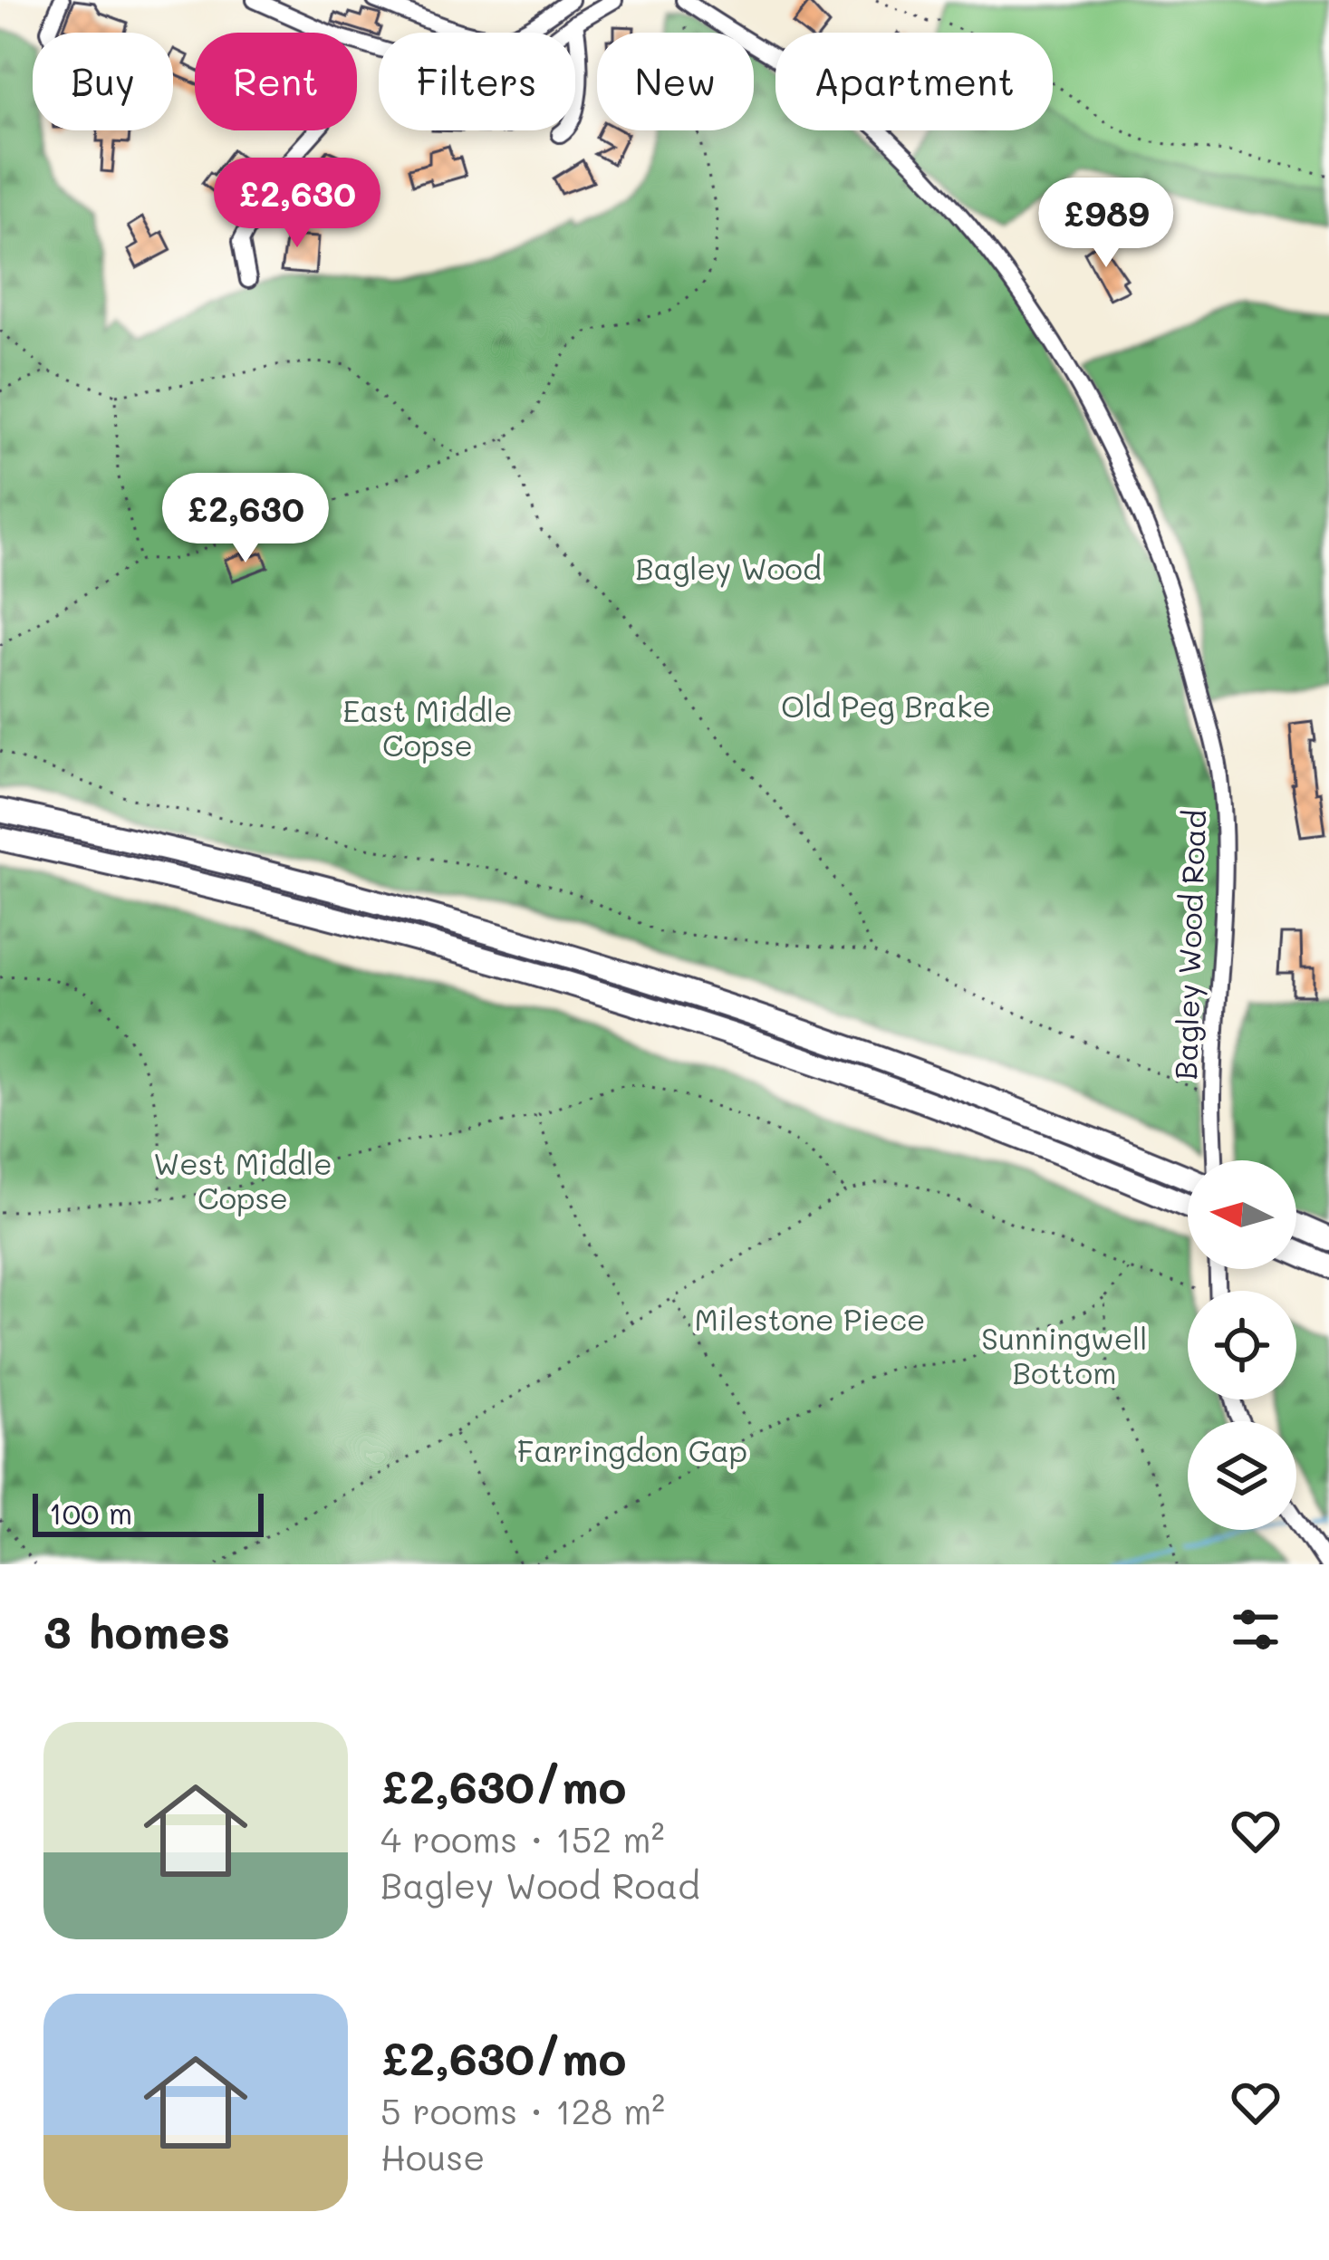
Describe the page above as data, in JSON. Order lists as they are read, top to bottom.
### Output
{
  "streets": {
    "street": ["Bagley Wood Road"]
  },
  "parks": [
    "Bagley Wood",
    "Old Peg Brake",
    "East Middle Copse",
    "West Middle Copse",
    "Milestone Piece",
    "Sunningwell Bottom",
    "Farringdon Gap"
  ],
  "scale_bar": "100 m",
  "north": "left",
  "page": {
    "chip": [
      "Buy",
      "Rent",
      "Filters",
      "New",
      "Apartment"
    ],
    "price": ["£2,630", "£989", "£2,630"],
    "scale": "100 m",
    "heading": "3 homes",
    "list": [
      {
        "name": "£2,630/mo",
        "note": "4 rooms · 152 m² · Bagley Wood Road"
      },
      {
        "name": "£2,630/mo",
        "note": "5 rooms · 128 m² · House"
      }
    ]
  }
}
